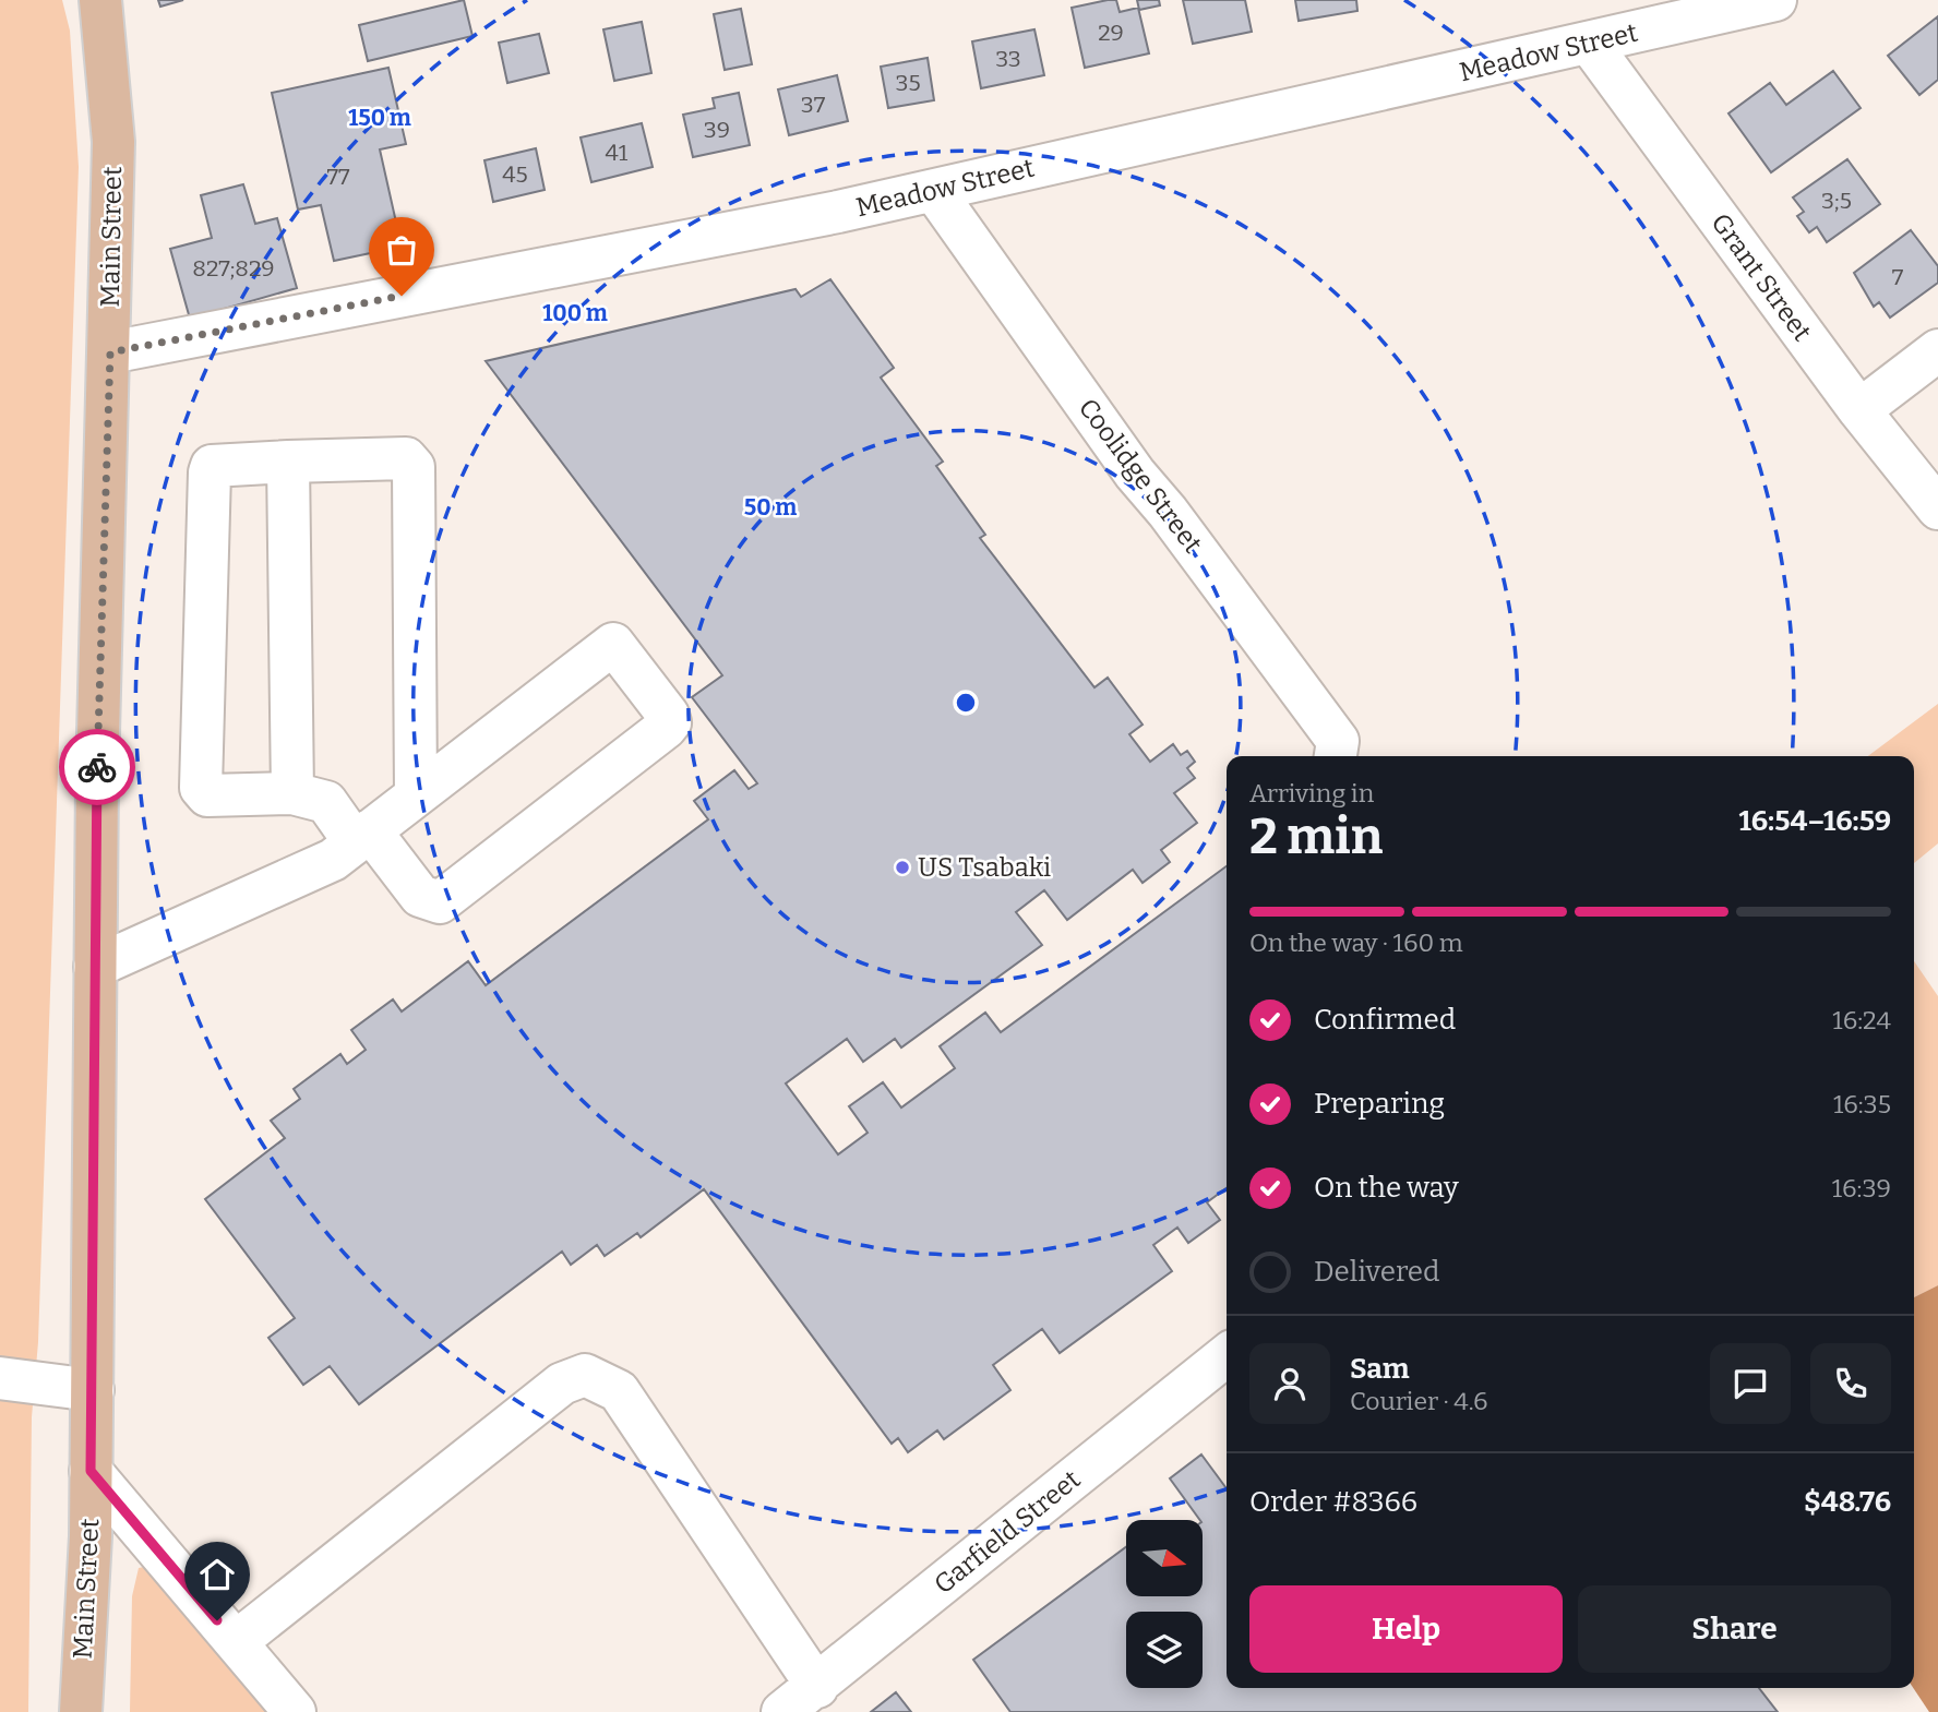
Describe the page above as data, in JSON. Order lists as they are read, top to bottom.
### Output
{
  "streets": {
    "main road": ["Main Street"],
    "street": [
      "Meadow Street",
      "Grant Street",
      "Coolidge Street",
      "Garfield Street"
    ]
  },
  "crossings": [
    ["Meadow Street", "Main Street"],
    ["Meadow Street", "Grant Street"],
    ["Meadow Street", "Coolidge Street"]
  ],
  "places": ["US Tsabaki"],
  "house_numbers": [
    "29",
    "33",
    "35",
    "37",
    "39",
    "41",
    "45",
    "77",
    "3;5",
    "827;829",
    "7"
  ],
  "north": "right",
  "page": {
    "heading": ["2 min", "Arriving in", "16:54–16:59"],
    "panel": [
      "Sam",
      "Courier · 4.6",
      "Order #8366",
      "$48.76"
    ],
    "bar": "On the way · 160 m",
    "list": [
      ["Confirmed", "16:24"],
      ["Preparing", "16:35"],
      ["On the way", "16:39"],
      "Delivered"
    ],
    "buttons": ["Help", "Share"]
  },
  "rings": ["150 m", "100 m", "50 m"]
}
